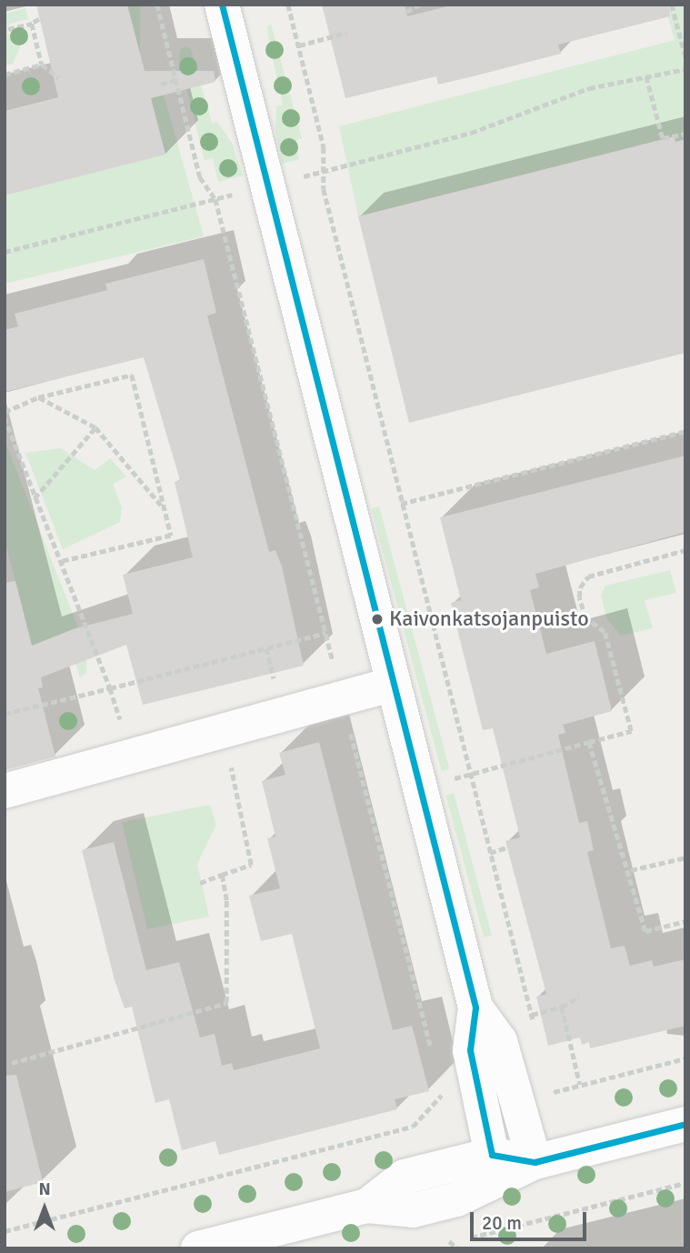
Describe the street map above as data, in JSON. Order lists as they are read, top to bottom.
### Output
{
  "places": ["Kaivonkatsojanpuisto"],
  "scale_bar": "20 m",
  "north": "top"
}
